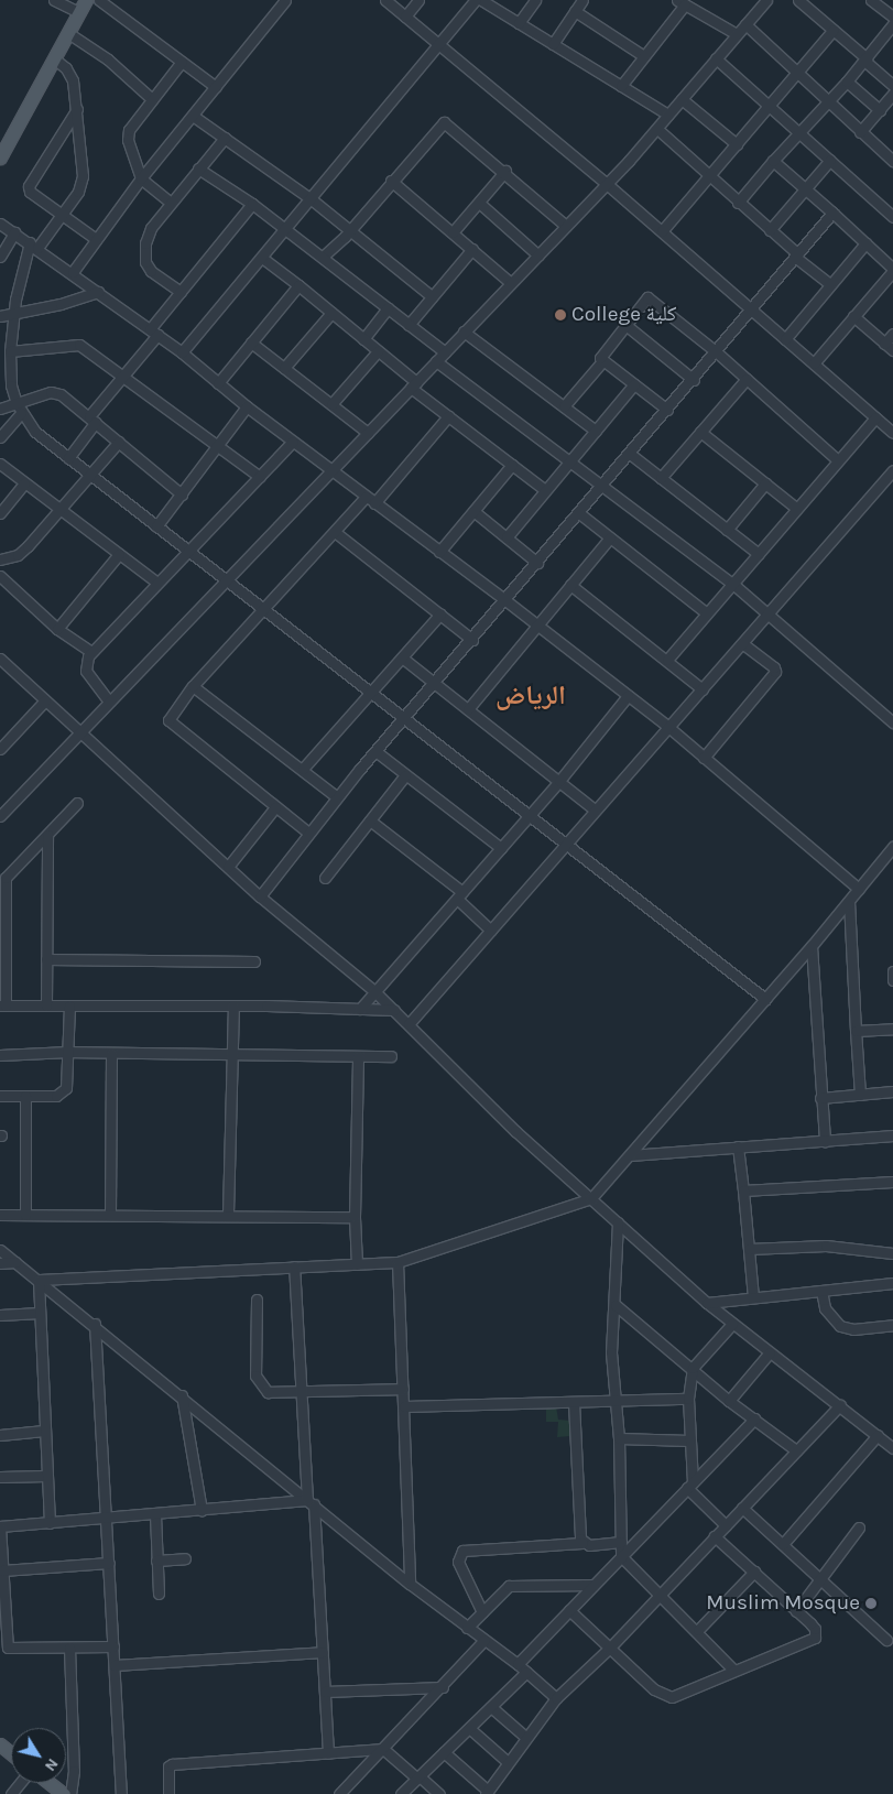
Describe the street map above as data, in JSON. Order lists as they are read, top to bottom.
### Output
{
  "districts": ["الرياض"],
  "places": ["College كلية", "Muslim Mosque"],
  "north": "bottom right"
}
